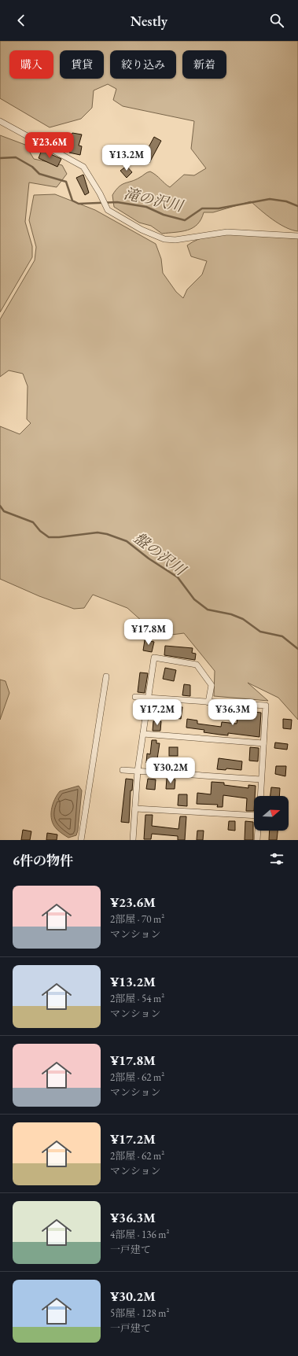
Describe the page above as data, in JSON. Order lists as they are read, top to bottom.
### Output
{
  "water": ["滝の沢川", "盤の沢川"],
  "north": "right",
  "page": {
    "header": "Nestly",
    "chip": [
      "購入",
      "賃貸",
      "絞り込み",
      "新着"
    ],
    "price": [
      "¥23.6M",
      "¥13.2M",
      "¥17.8M",
      "¥17.2M",
      "¥36.3M",
      "¥30.2M"
    ],
    "heading": "6件の物件",
    "list": [
      {
        "name": "¥23.6M",
        "note": "2部屋 · 70 m² · マンション"
      },
      {
        "name": "¥13.2M",
        "note": "2部屋 · 54 m² · マンション"
      },
      {
        "name": "¥17.8M",
        "note": "2部屋 · 62 m² · マンション"
      },
      {
        "name": "¥17.2M",
        "note": "2部屋 · 62 m² · マンション"
      },
      {
        "name": "¥36.3M",
        "note": "4部屋 · 136 m² · 一戸建て"
      },
      {
        "name": "¥30.2M",
        "note": "5部屋 · 128 m² · 一戸建て"
      }
    ]
  }
}
